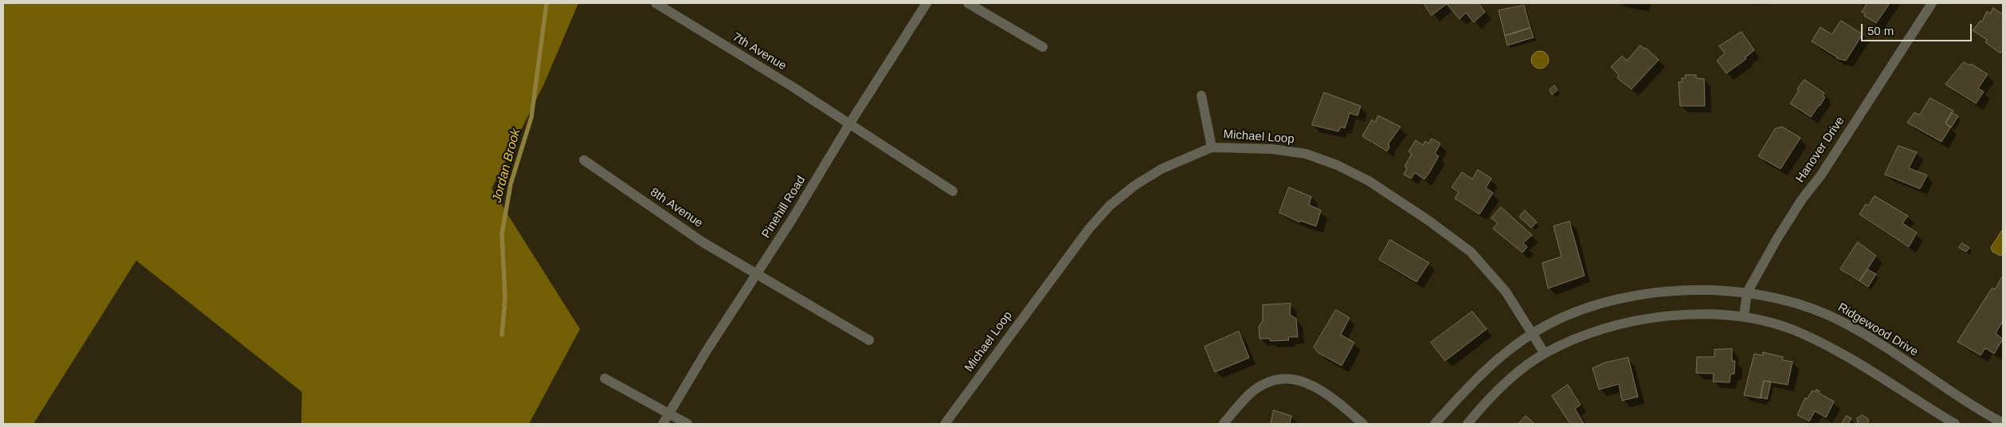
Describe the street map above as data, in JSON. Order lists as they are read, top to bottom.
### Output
{
  "streets": {
    "street": [
      "7th Avenue",
      "Michael Loop",
      "Hanover Drive",
      "Pinehill Road",
      "8th Avenue",
      "Ridgewood Drive"
    ]
  },
  "crossings": [
    ["7th Avenue", "Pinehill Road"],
    ["Michael Loop", "Ridgewood Drive"],
    ["Hanover Drive", "Ridgewood Drive"],
    ["Pinehill Road", "8th Avenue"]
  ],
  "water": ["Jordan Brook"],
  "scale_bar": "50 m"
}
